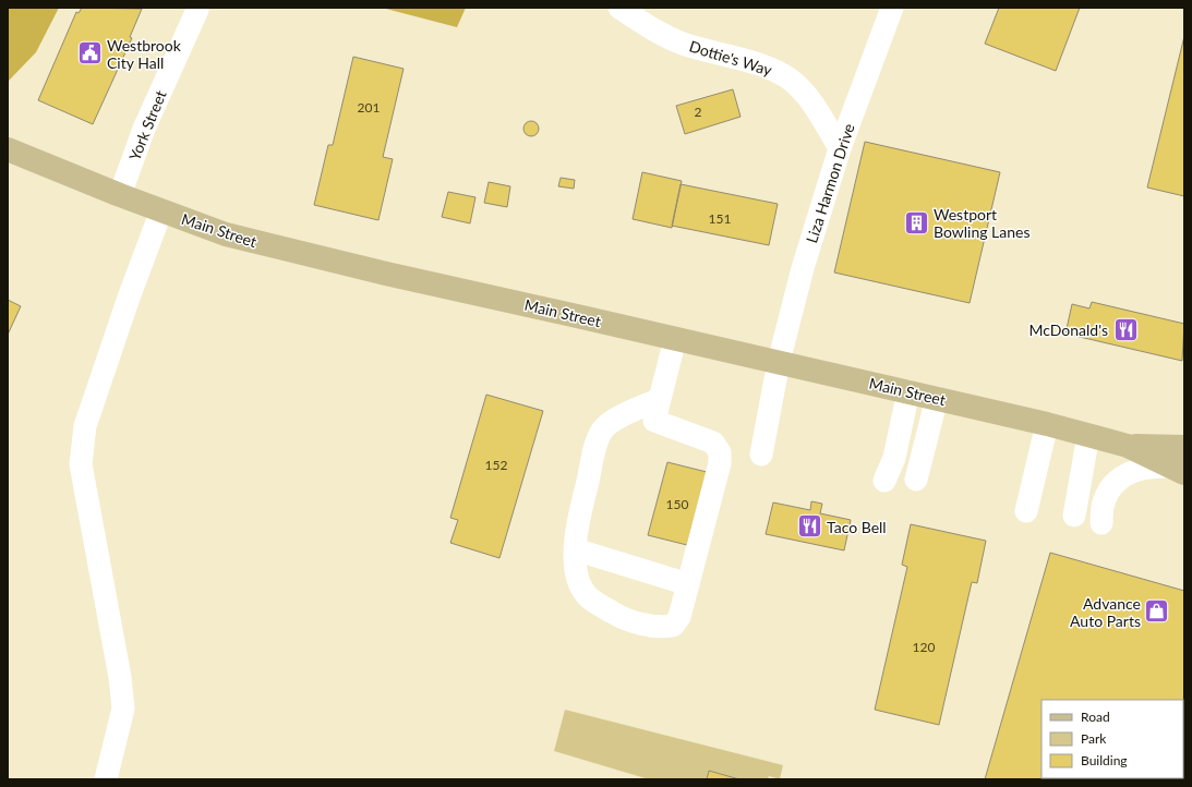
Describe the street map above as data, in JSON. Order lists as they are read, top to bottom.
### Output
{
  "streets": {
    "main road": ["Main Street"],
    "street": ["Dottie's Way", "York Street", "Liza Harmon Drive"]
  },
  "crossings": [
    ["Dottie's Way", "Liza Harmon Drive"],
    ["York Street", "Main Street"],
    ["Liza Harmon Drive", "Main Street"]
  ],
  "places": {
    "public building": ["Westbrook City Hall"],
    "building": ["Westport Bowling Lanes"],
    "restaurant": ["McDonald's", "Taco Bell"],
    "shop": ["Advance Auto Parts"]
  },
  "house_numbers": [
    "201",
    "2",
    "151",
    "152",
    "150",
    "120"
  ],
  "legend": ["Road", "Park", "Building"]
}
